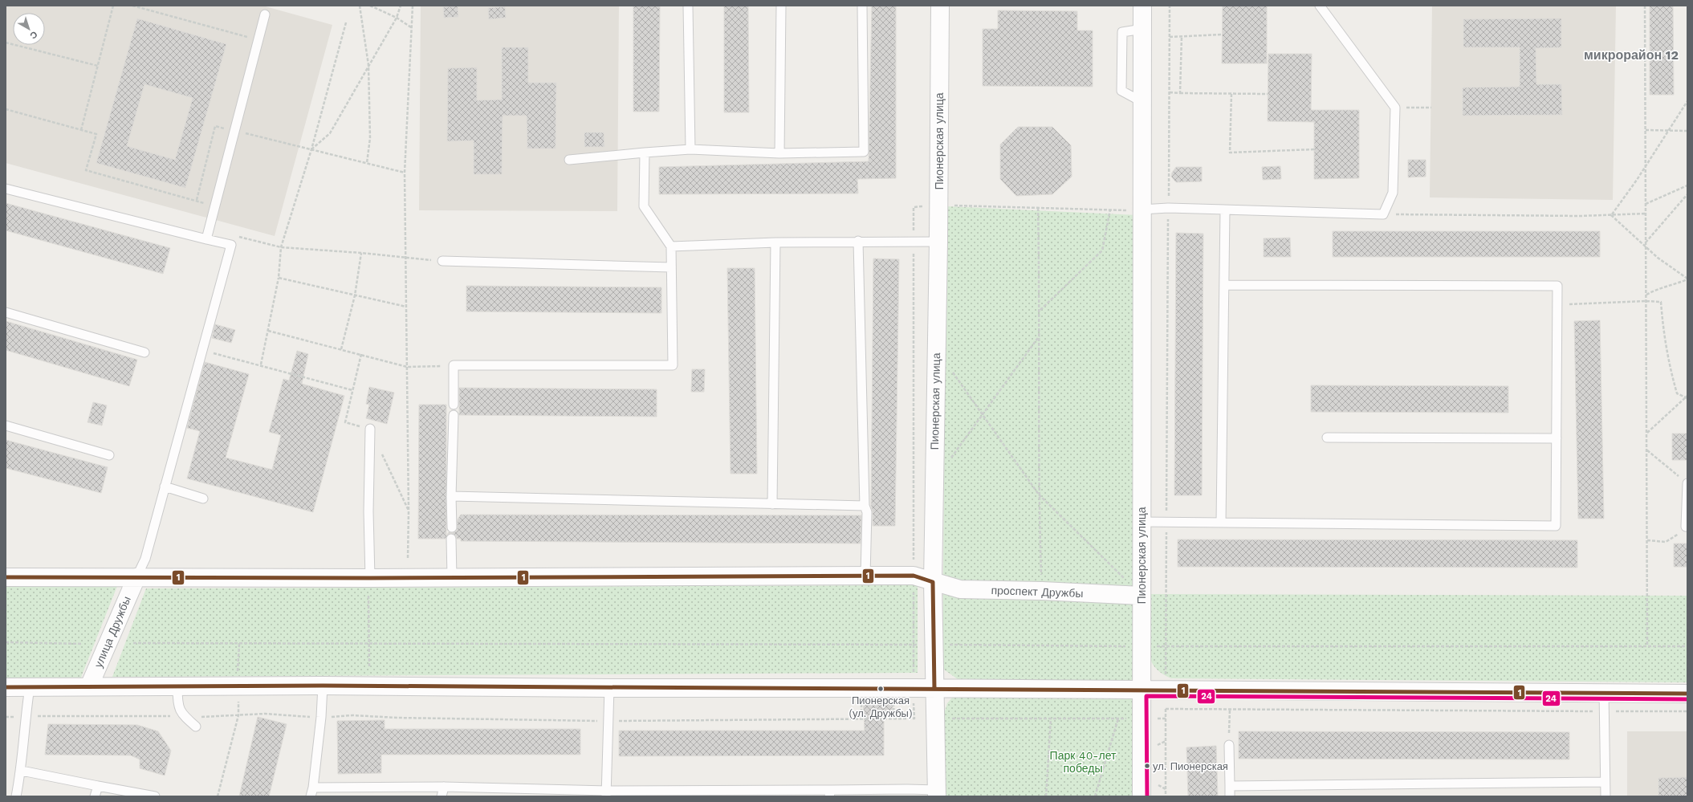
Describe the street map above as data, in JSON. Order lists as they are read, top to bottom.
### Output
{
  "streets": {
    "street": ["Пионерская улица", "проспект Дружбы", "улица Дружбы"]
  },
  "crossings": [
    ["Пионерская улица", "проспект Дружбы"]
  ],
  "districts": ["микрорайон 12"],
  "parks": ["Парк 40-лет победы"],
  "places": ["Пионерская (ул. Дружбы)", "ул. Пионерская"],
  "lines": ["transit line 1", "transit line 24"],
  "north": "bottom right"
}
